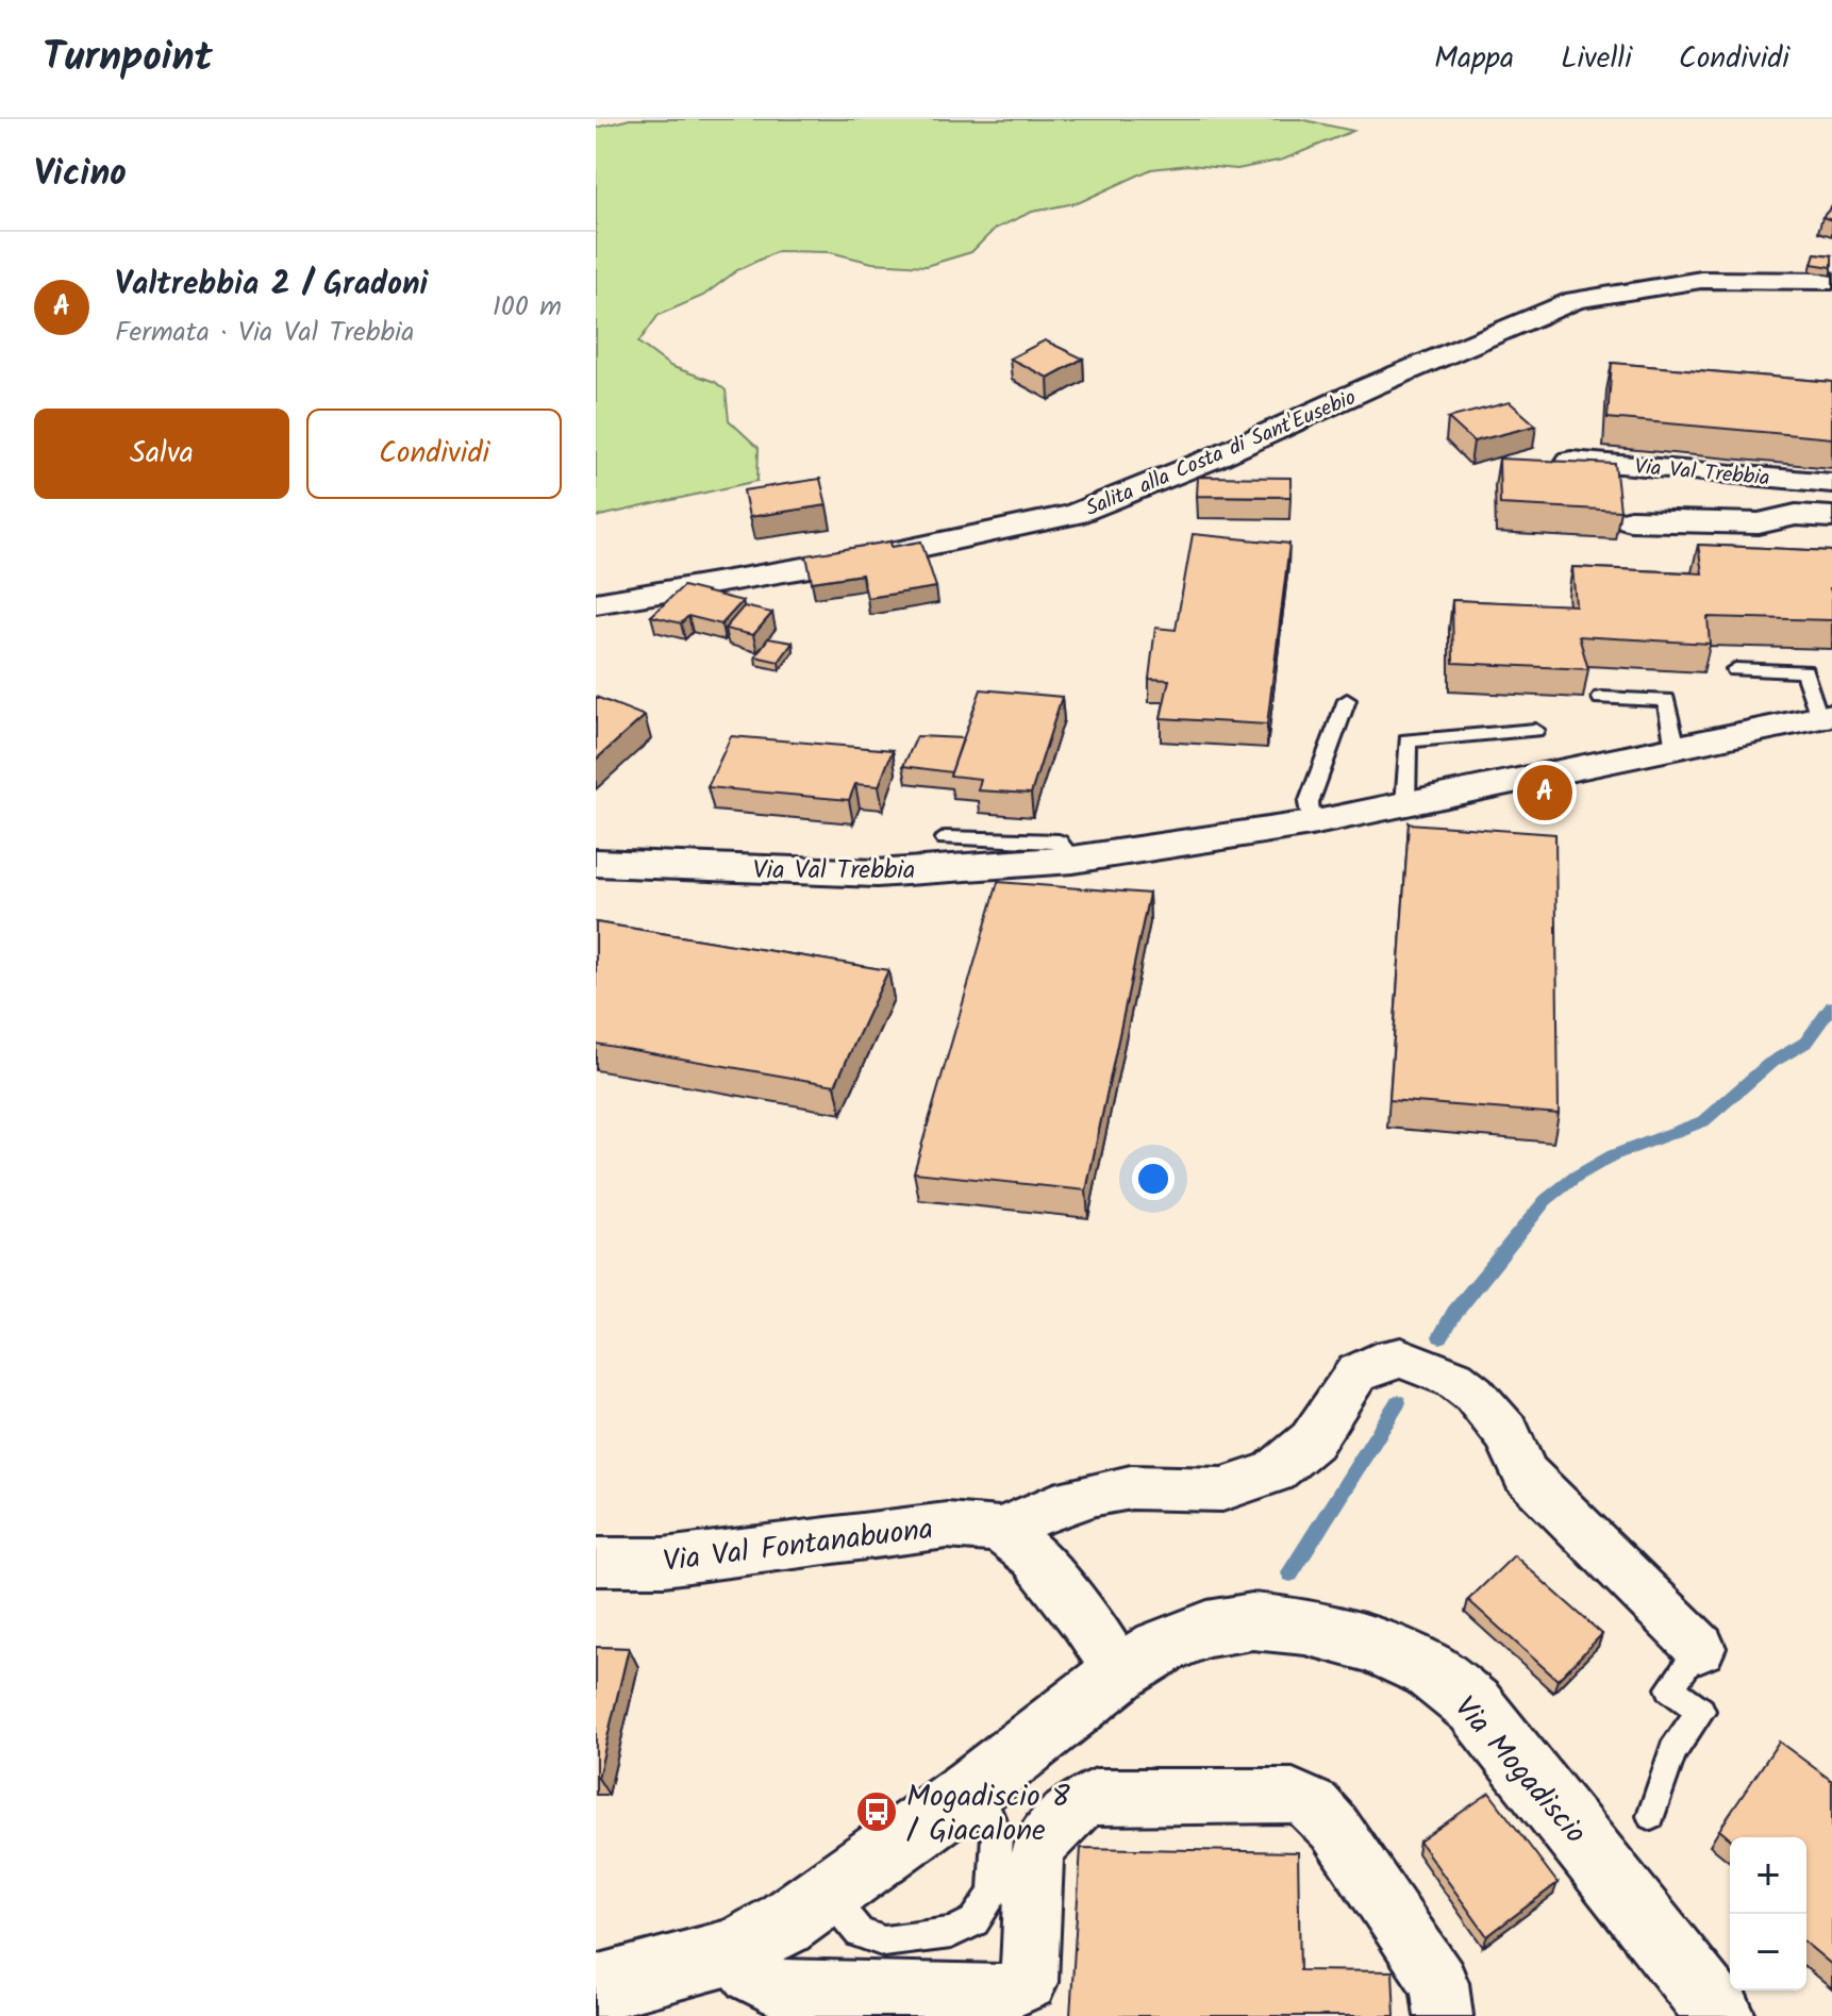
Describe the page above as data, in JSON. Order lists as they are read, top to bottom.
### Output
{
  "streets": {
    "street": [
      "Salita alla Costa di Sant'Eusebio",
      "Via Val Trebbia",
      "Via Val Fontanabuona",
      "Via Mogadiscio"
    ]
  },
  "places": {
    "bus stop": ["Mogadiscio 8 / Giacalone"]
  },
  "page": {
    "header": "Turnpoint",
    "nav": ["Mappa", "Livelli", "Condividi"],
    "heading": "Vicino",
    "list": [
      {
        "mark": "A",
        "name": "Valtrebbia 2 / Gradoni",
        "note": "Fermata · Via Val Trebbia",
        "value": "100 m"
      }
    ],
    "buttons": ["Salva", "Condividi"],
    "pins": "A",
    "map_buttons": ["+", "−"]
  }
}
